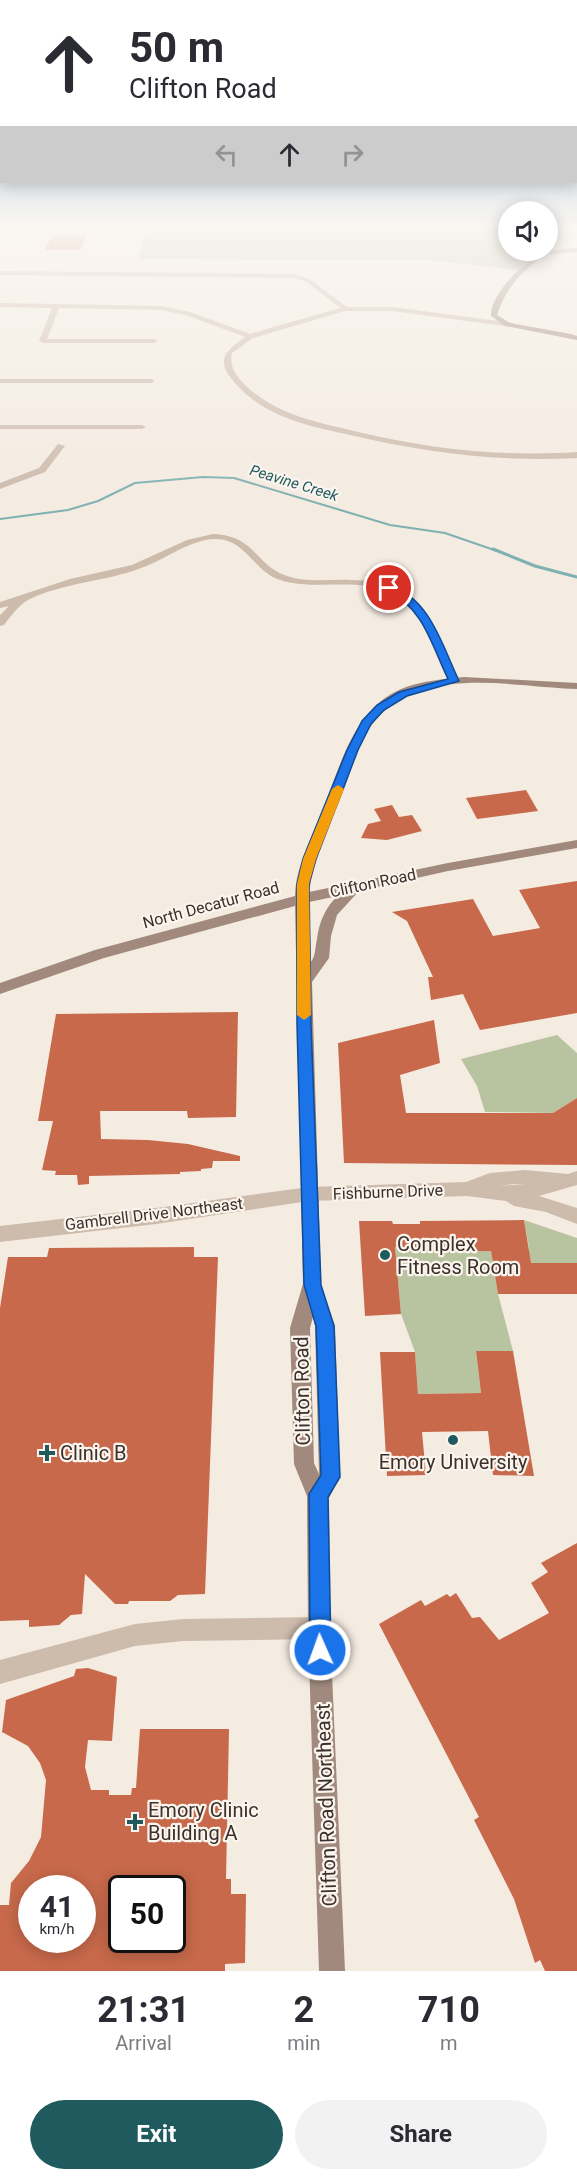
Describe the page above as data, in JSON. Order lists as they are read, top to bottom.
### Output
{
  "streets": {
    "main road": ["Clifton Road", "North Decatur Road", "Clifton Road Northeast"],
    "street": ["Fishburne Drive", "Gambrell Drive Northeast"]
  },
  "crossings": [
    ["Clifton Road", "North Decatur Road"],
    ["Clifton Road", "Fishburne Drive"],
    ["Clifton Road", "Gambrell Drive Northeast"],
    ["Clifton Road", "Clifton Road Northeast"],
    ["Fishburne Drive", "Gambrell Drive Northeast"]
  ],
  "water": ["Peavine Creek"],
  "places": {
    "other": ["Complex Fitness Room", "Emory University"],
    "health": ["Clinic B", "Emory Clinic Building A"]
  },
  "page": {
    "turn": ["50 m", "Clifton Road"],
    "speed": "41 km/h",
    "limit": "50",
    "eta": [
      "21:31",
      "Arrival",
      "2",
      "min",
      "710",
      "m"
    ],
    "buttons": ["Exit", "Share"]
  }
}
